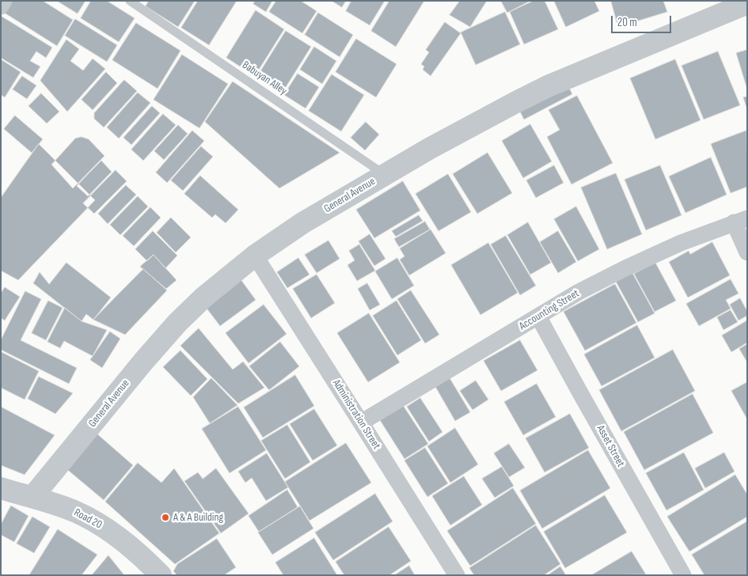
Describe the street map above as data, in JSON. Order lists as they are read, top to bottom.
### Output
{
  "streets": {
    "street": [
      "General Avenue",
      "Accounting Street",
      "Administration Street",
      "Asset Street",
      "Road 20"
    ],
    "lane": ["Babuyan Alley"]
  },
  "crossings": [
    ["Babuyan Alley", "General Avenue"],
    ["General Avenue", "Administration Street"],
    ["General Avenue", "Road 20"],
    ["Accounting Street", "Administration Street"],
    ["Accounting Street", "Asset Street"]
  ],
  "places": ["A & A Building"],
  "scale_bar": "20 m"
}
